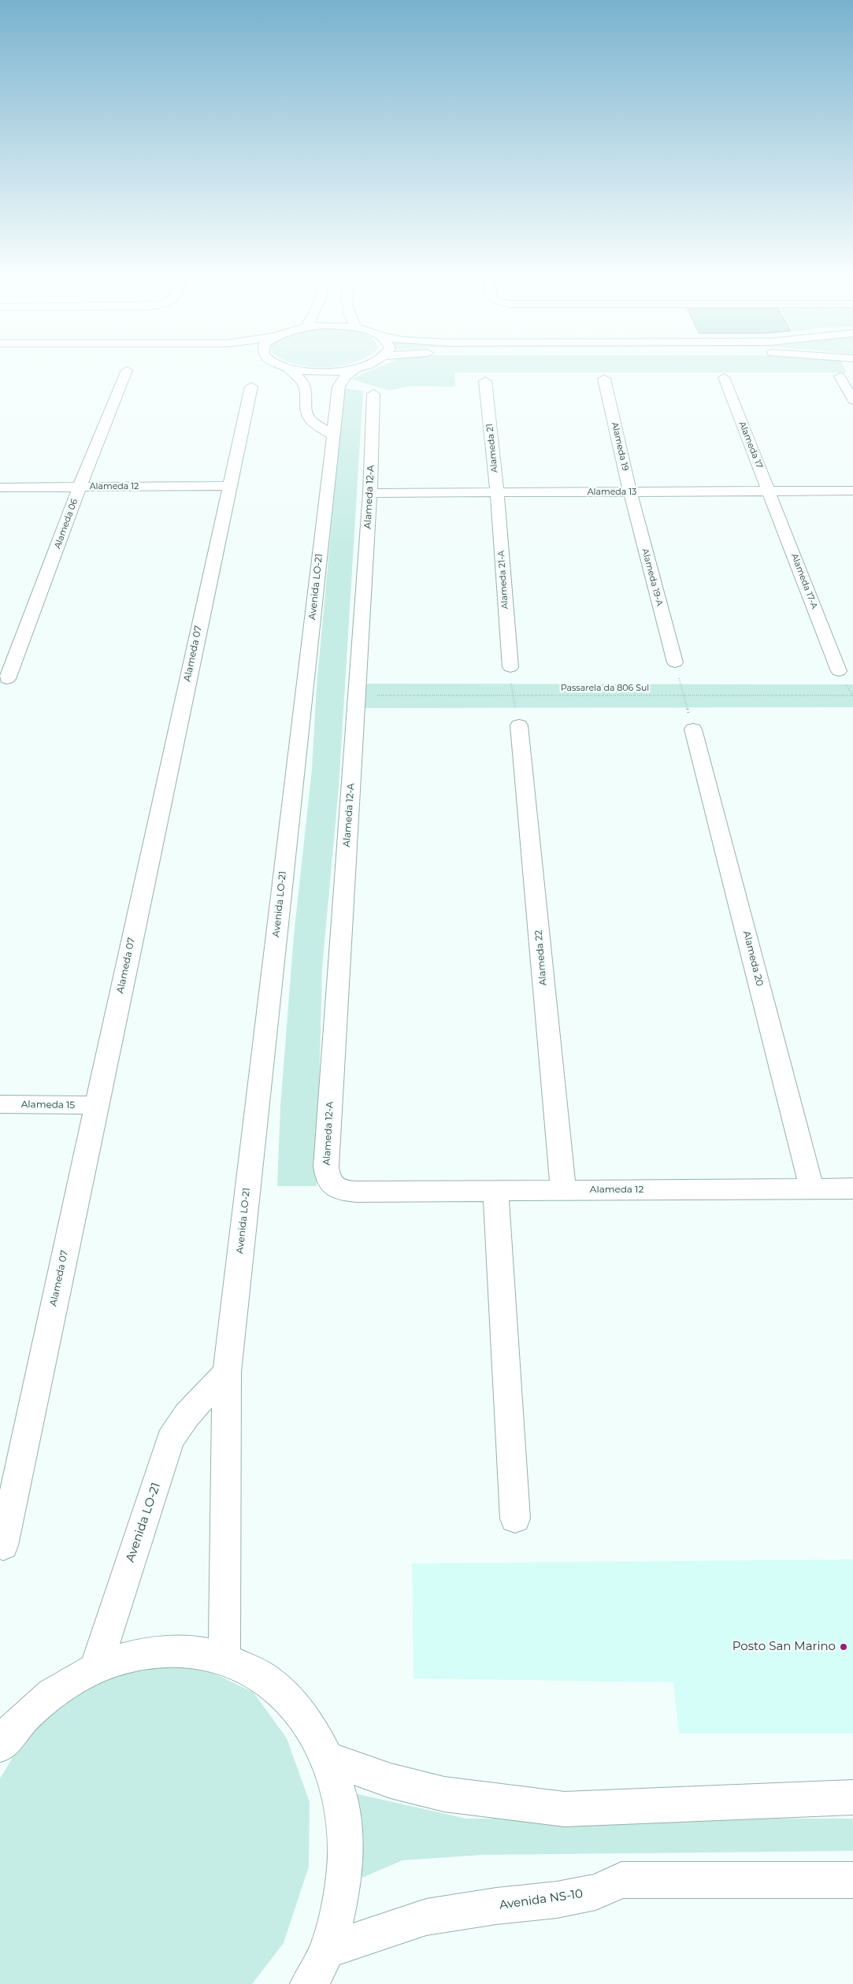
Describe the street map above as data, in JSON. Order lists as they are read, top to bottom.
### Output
{
  "streets": {
    "street": [
      "Alameda 17",
      "Alameda 19",
      "Alameda 21",
      "Alameda 12",
      "Alameda 13",
      "Alameda 12-A",
      "Alameda 06",
      "Alameda 19-A",
      "Alameda 21-A",
      "Alameda 17-A",
      "Avenida LO-21",
      "Alameda 07",
      "Alameda 22",
      "Alameda 20",
      "Alameda 15",
      "Avenida NS-10"
    ],
    "path": ["Passarela da 806 Sul"]
  },
  "crossings": [
    ["Alameda 17", "Alameda 13"],
    ["Alameda 17", "Alameda 17-A"],
    ["Alameda 19", "Alameda 13"],
    ["Alameda 19", "Alameda 19-A"],
    ["Alameda 21", "Alameda 13"],
    ["Alameda 21", "Alameda 21-A"],
    ["Alameda 12", "Alameda 12-A"],
    ["Alameda 12", "Alameda 06"],
    ["Alameda 12", "Alameda 07"],
    ["Alameda 12", "Alameda 22"],
    ["Alameda 12", "Alameda 20"],
    ["Alameda 13", "Alameda 12-A"],
    ["Alameda 13", "Alameda 19-A"],
    ["Alameda 13", "Alameda 21-A"],
    ["Alameda 13", "Alameda 17-A"],
    ["Alameda 12-A", "Passarela da 806 Sul"],
    ["Alameda 07", "Alameda 15"]
  ],
  "places": ["Posto San Marino"]
}
